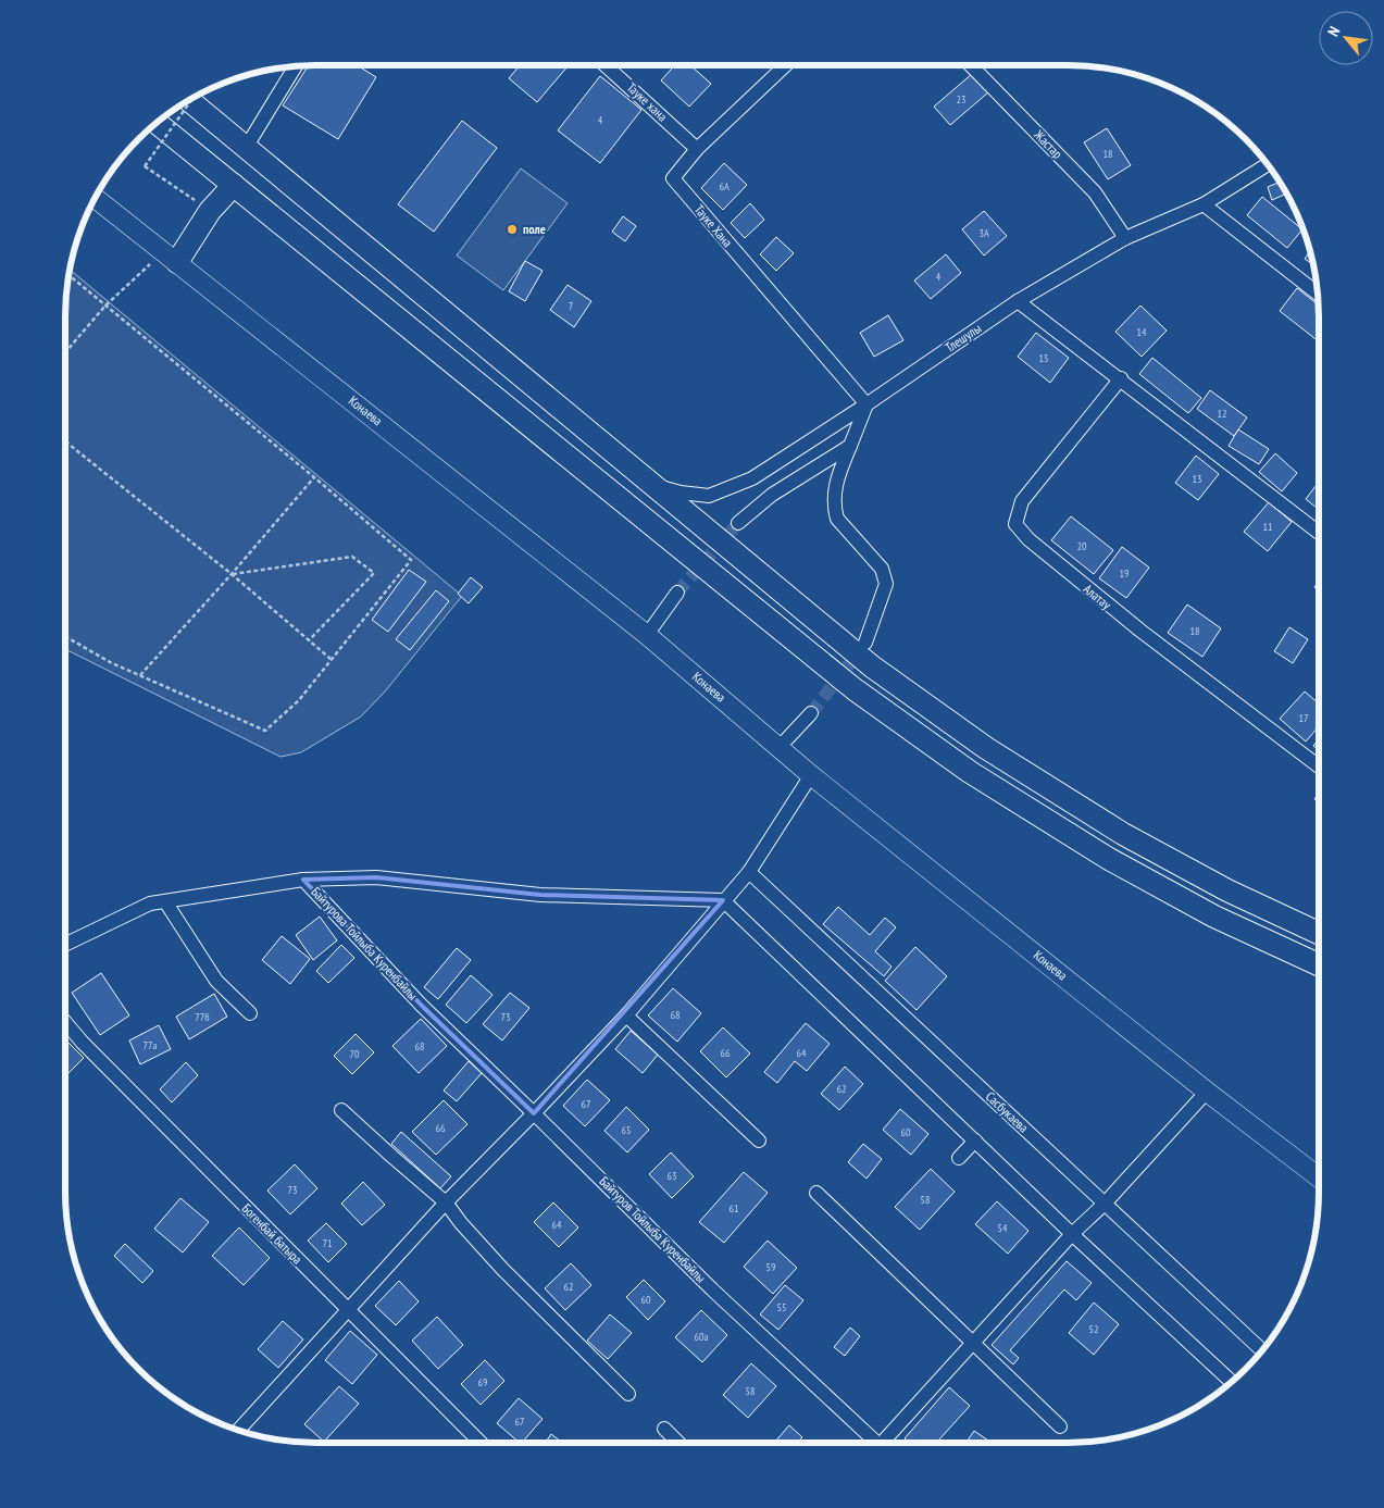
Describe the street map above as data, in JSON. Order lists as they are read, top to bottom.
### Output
{
  "streets": {
    "main road": ["Конаева"],
    "street": [
      "Тауке хана",
      "Жастар",
      "Тауке Хана",
      "Тлешулы",
      "Алатау",
      "Байтурова Тойлыба Куренбайлы",
      "Сасбукаева",
      "Байтуров Тойлыба Куренбайлы",
      "Богенбай батыра"
    ]
  },
  "crossings": [
    ["Тауке хана", "Тауке Хана"],
    ["Жастар", "Тлешулы"],
    ["Тауке Хана", "Тлешулы"],
    ["Байтурова Тойлыба Куренбайлы", "Байтуров Тойлыба Куренбайлы"]
  ],
  "places": ["поле"],
  "house_numbers": [
    "23",
    "4",
    "18",
    "6А",
    "3А",
    "4",
    "7",
    "14",
    "15",
    "12",
    "13",
    "11",
    "20",
    "19",
    "18",
    "17",
    "68",
    "77б",
    "73",
    "77а",
    "68",
    "66",
    "64",
    "70",
    "62",
    "67",
    "66",
    "65",
    "60",
    "63",
    "73",
    "58",
    "61",
    "64",
    "54",
    "71",
    "59",
    "62",
    "60",
    "55",
    "52",
    "60а",
    "69",
    "58",
    "67"
  ],
  "north": "top left"
}
